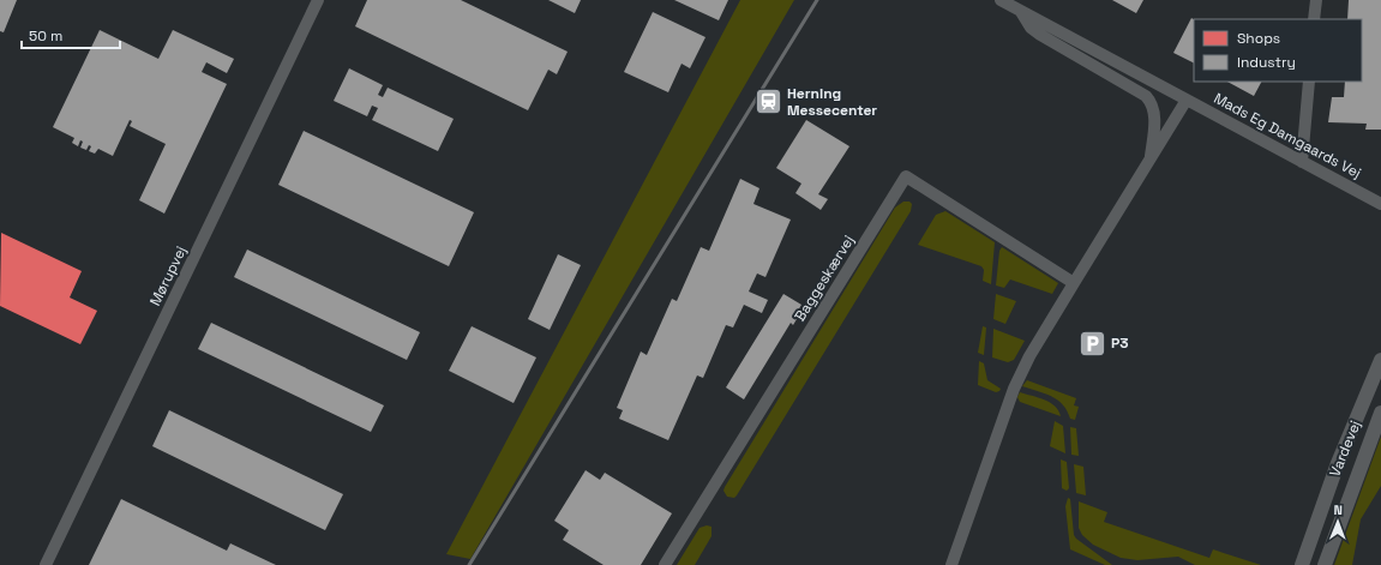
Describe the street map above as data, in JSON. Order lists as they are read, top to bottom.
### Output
{
  "streets": {
    "street": [
      "Mads Eg Damgaards Vej",
      "Mørupvej",
      "Baggeskærvej",
      "Vardevej"
    ]
  },
  "places": {
    "station": ["Herning Messecenter"],
    "parking": ["P3"]
  },
  "legend": ["Shops", "Industry"],
  "scale_bar": "50 m",
  "north": "top"
}
